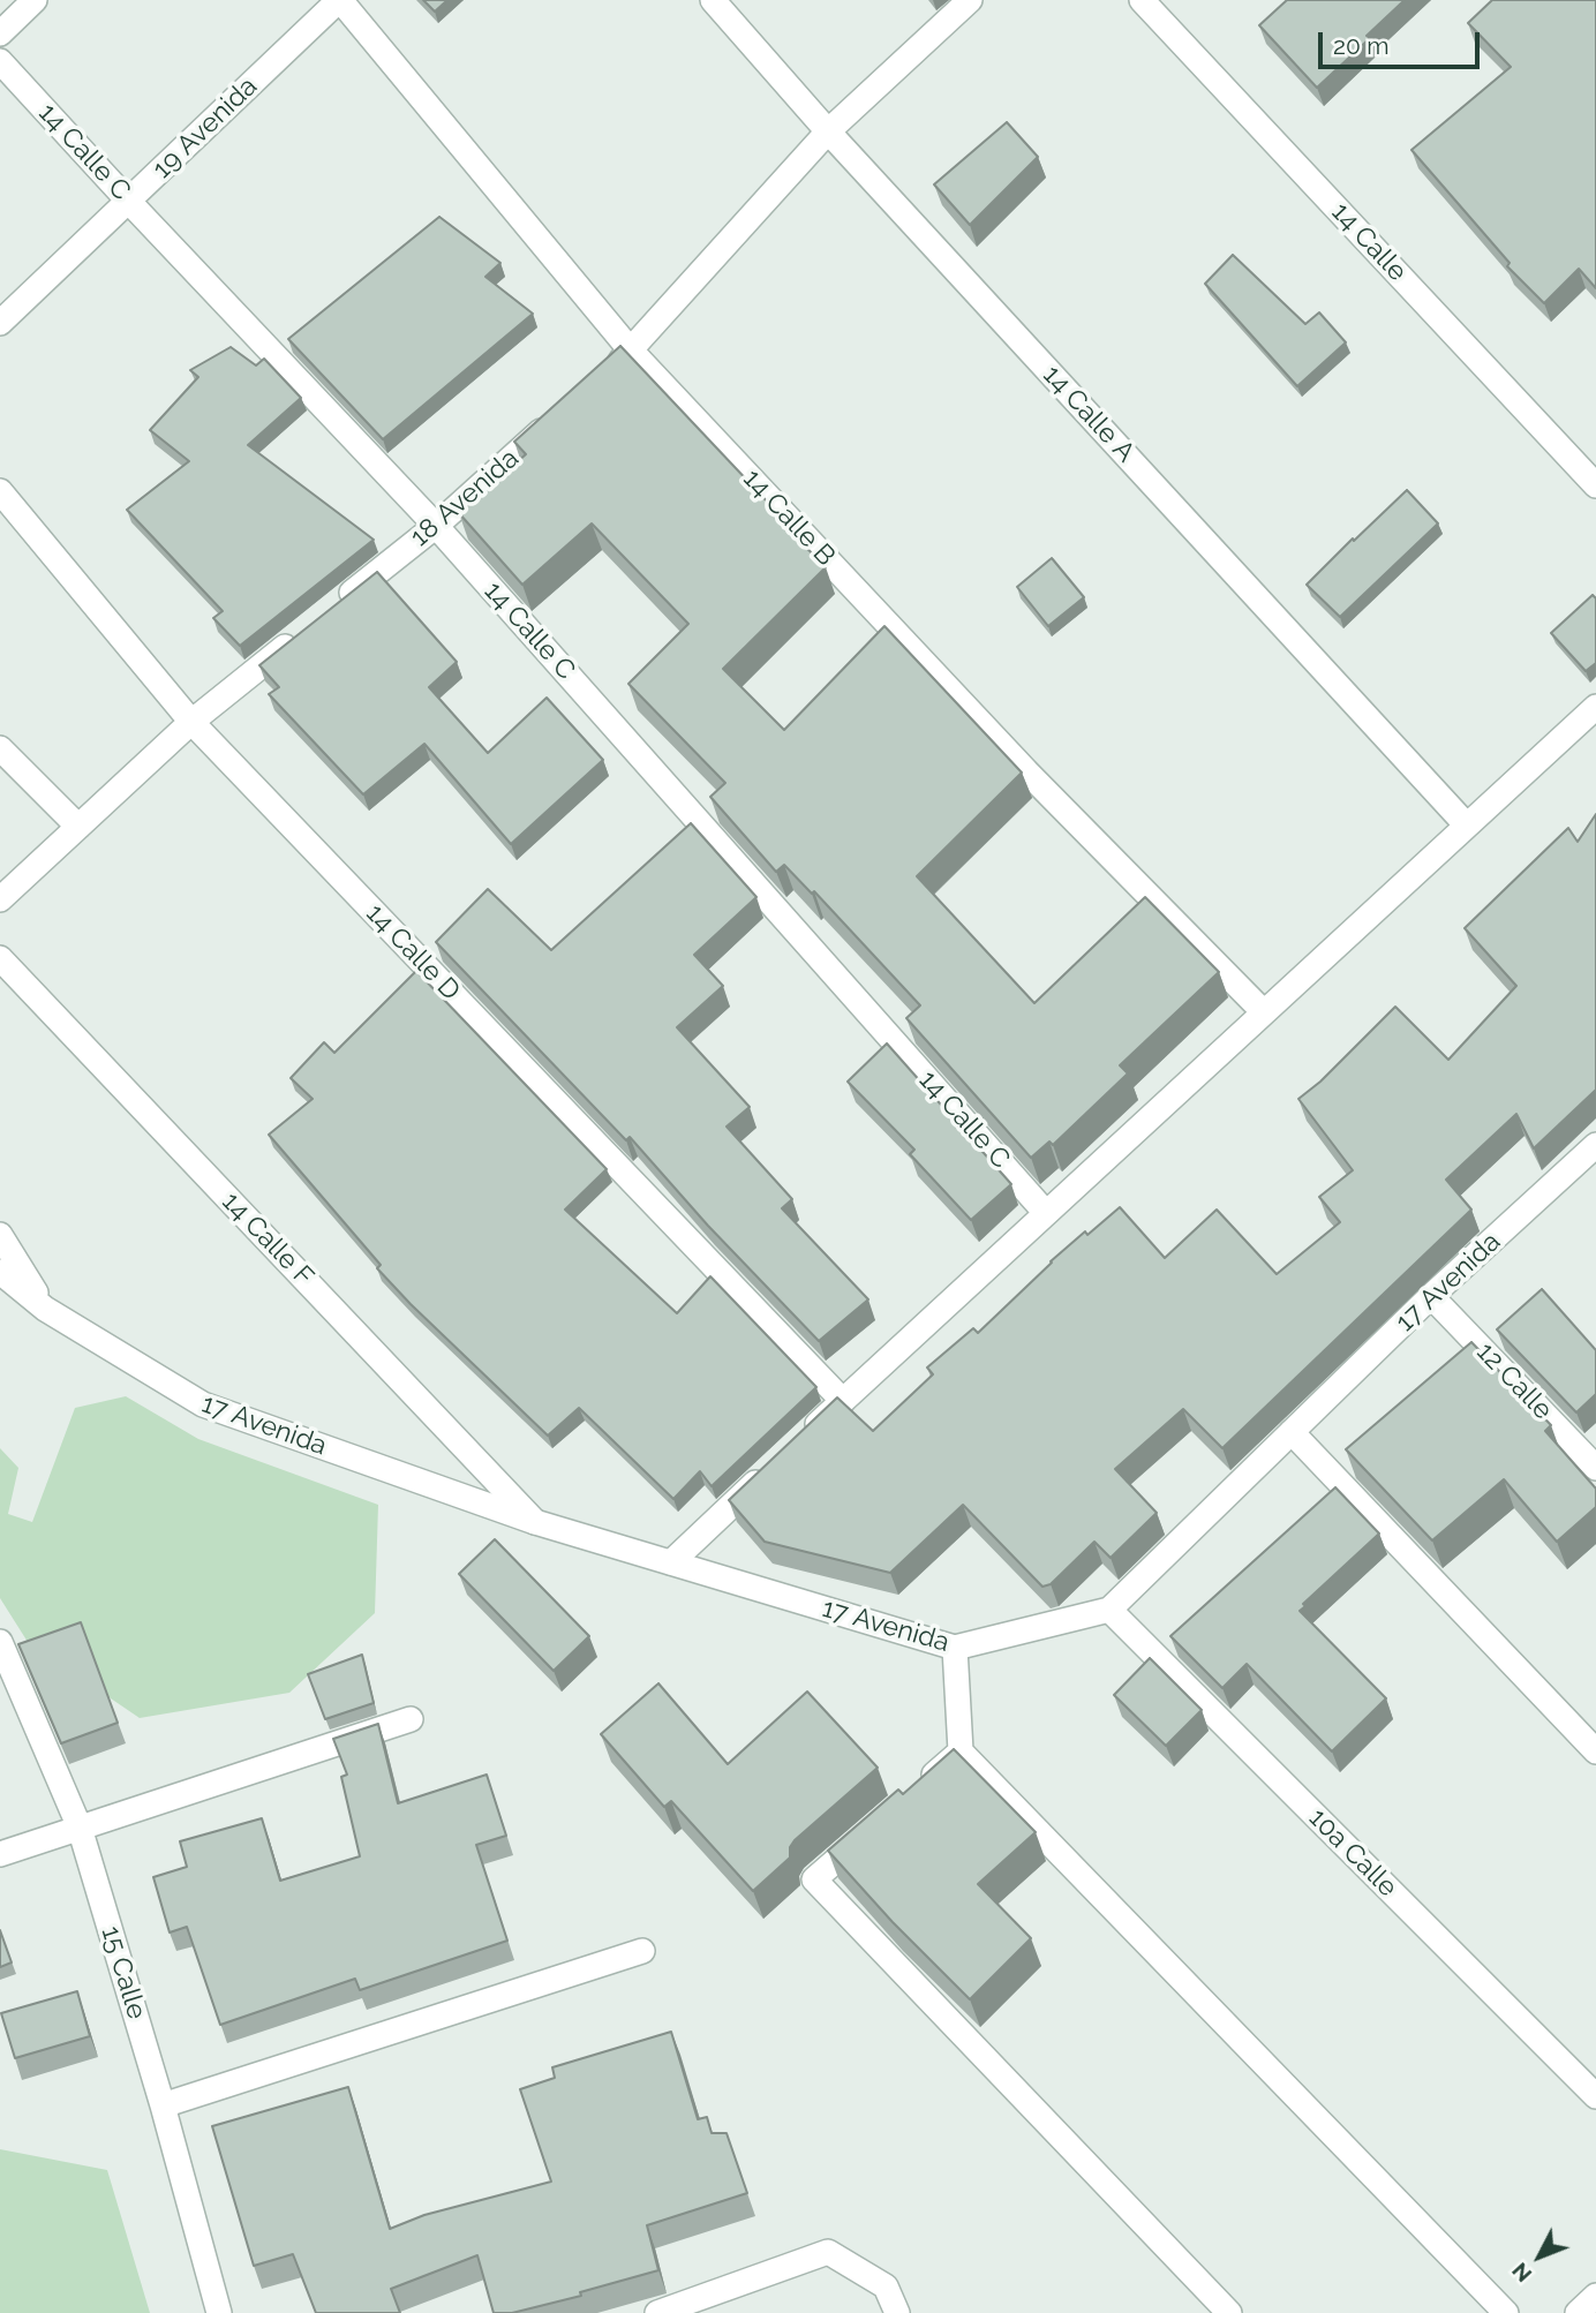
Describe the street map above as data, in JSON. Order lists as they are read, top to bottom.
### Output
{
  "streets": {
    "street": [
      "19 Avenida",
      "14 Calle C",
      "14 Calle",
      "14 Calle A",
      "18 Avenida",
      "14 Calle B",
      "14 Calle D",
      "14 Calle F",
      "17 Avenida",
      "12 Calle",
      "10a Calle",
      "15 Calle"
    ]
  },
  "crossings": [
    ["19 Avenida", "14 Calle C"],
    ["19 Avenida", "14 Calle B"],
    ["14 Calle C", "18 Avenida"],
    ["14 Calle F", "17 Avenida"],
    ["17 Avenida", "12 Calle"],
    ["17 Avenida", "10a Calle"]
  ],
  "scale_bar": "20 m",
  "north": "bottom left"
}
